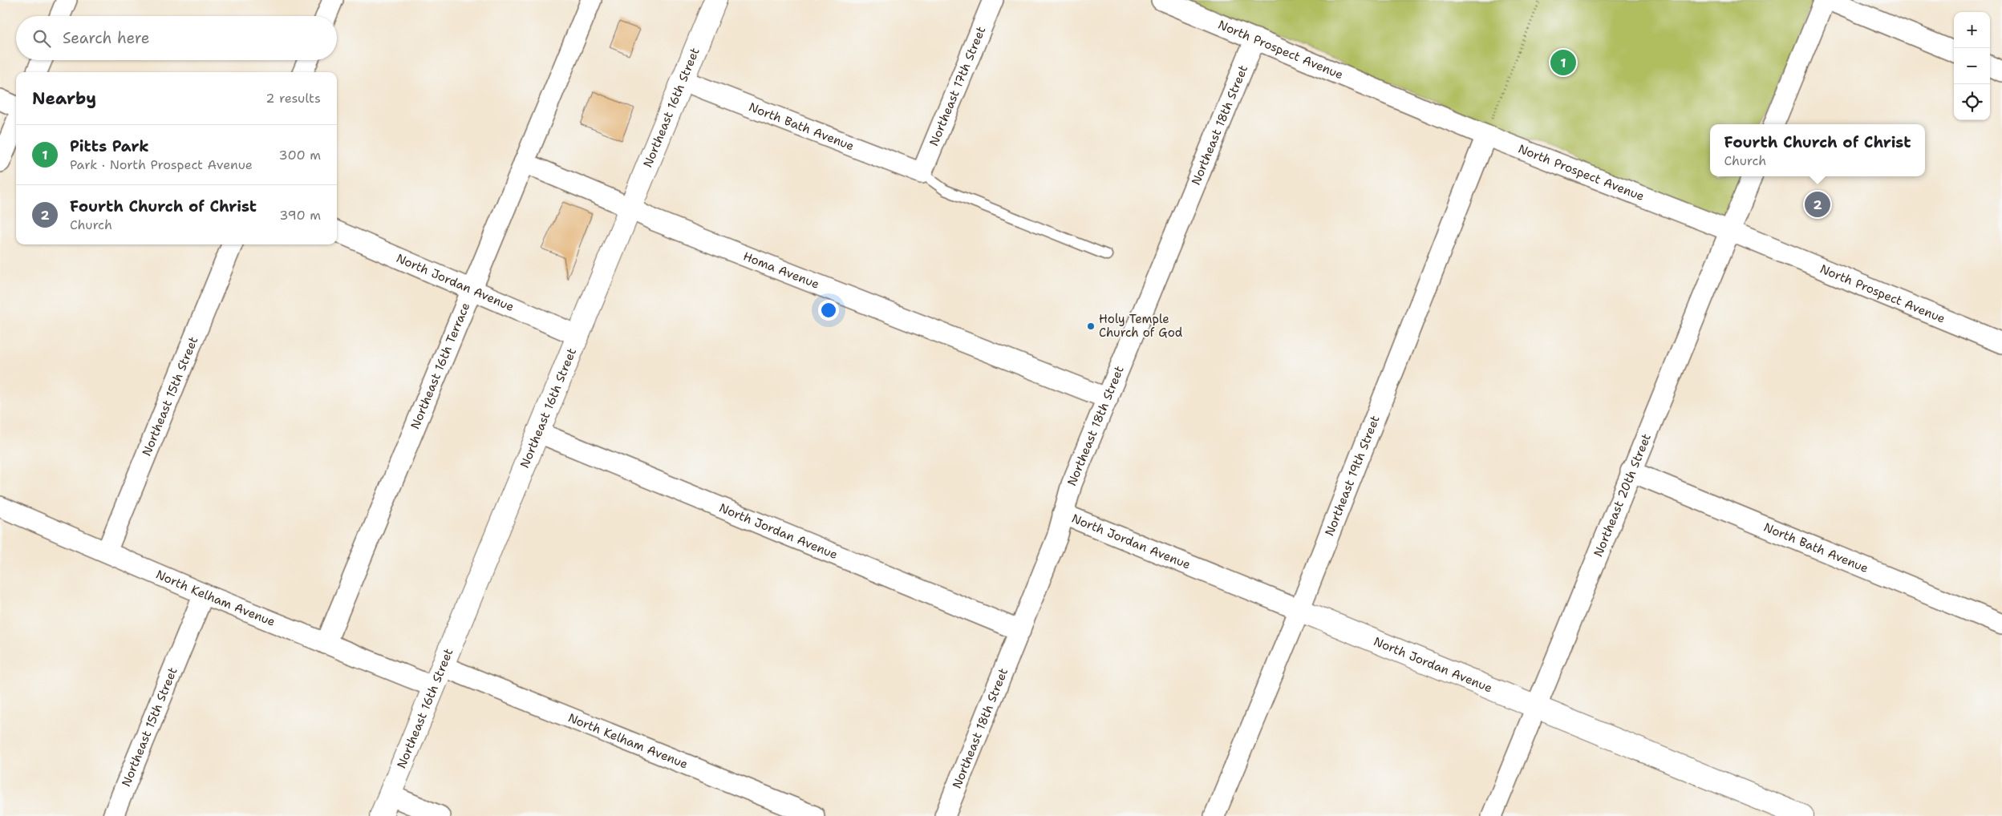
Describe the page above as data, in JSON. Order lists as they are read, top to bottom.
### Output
{
  "streets": {
    "street": [
      "North Prospect Avenue",
      "Northeast 17th Street",
      "Northeast 16th Street",
      "Northeast 18th Street",
      "North Bath Avenue",
      "Homa Avenue",
      "North Jordan Avenue",
      "Northeast 16th Terrace",
      "Northeast 15th Street",
      "Northeast 19th Street",
      "Northeast 20th Street",
      "North Kelham Avenue"
    ]
  },
  "crossings": [
    ["North Prospect Avenue", "Northeast 18th Street"],
    ["North Prospect Avenue", "Northeast 19th Street"],
    ["North Prospect Avenue", "Northeast 20th Street"],
    ["Northeast 17th Street", "North Bath Avenue"],
    ["Northeast 16th Street", "North Bath Avenue"],
    ["Northeast 16th Street", "Homa Avenue"],
    ["Northeast 16th Street", "North Jordan Avenue"],
    ["Northeast 16th Street", "North Kelham Avenue"],
    ["Northeast 18th Street", "Homa Avenue"],
    ["Northeast 18th Street", "North Jordan Avenue"],
    ["North Bath Avenue", "Northeast 20th Street"],
    ["Homa Avenue", "Northeast 16th Terrace"],
    ["North Jordan Avenue", "Northeast 16th Terrace"],
    ["North Jordan Avenue", "Northeast 19th Street"],
    ["North Jordan Avenue", "Northeast 20th Street"],
    ["Northeast 16th Terrace", "North Kelham Avenue"],
    ["Northeast 15th Street", "North Kelham Avenue"]
  ],
  "places": ["Holy Temple Church of God"],
  "page": {
    "map_buttons": ["+", "−"],
    "search": "Search here",
    "pins": ["1", "2"],
    "heading": ["Nearby", "2 results"],
    "popup": ["Fourth Church of Christ", "Church"],
    "list": [
      {
        "mark": "1",
        "name": "Pitts Park",
        "note": "Park · North Prospect Avenue",
        "value": "300 m"
      },
      {
        "mark": "2",
        "name": "Fourth Church of Christ",
        "note": "Church",
        "value": "390 m"
      }
    ]
  }
}
